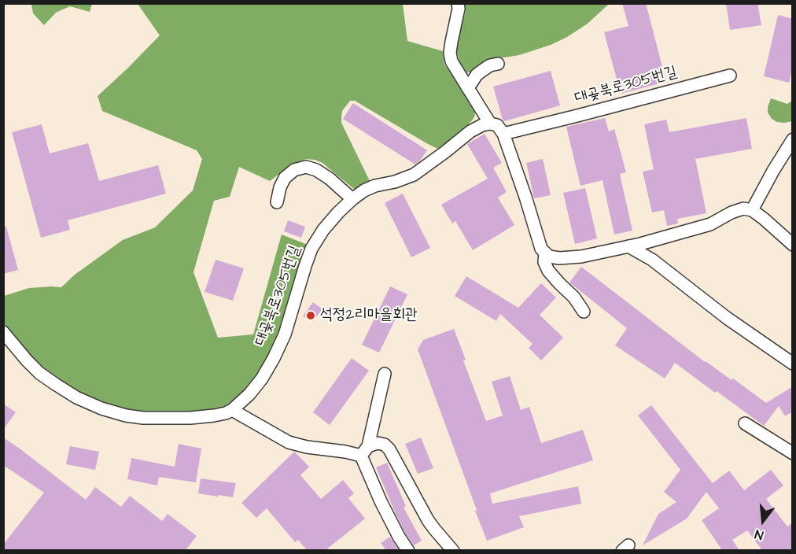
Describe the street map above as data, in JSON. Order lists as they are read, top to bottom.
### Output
{
  "streets": {
    "lane": ["대곶북로305번길"]
  },
  "places": ["석정2리마을회관"],
  "north": "bottom"
}
